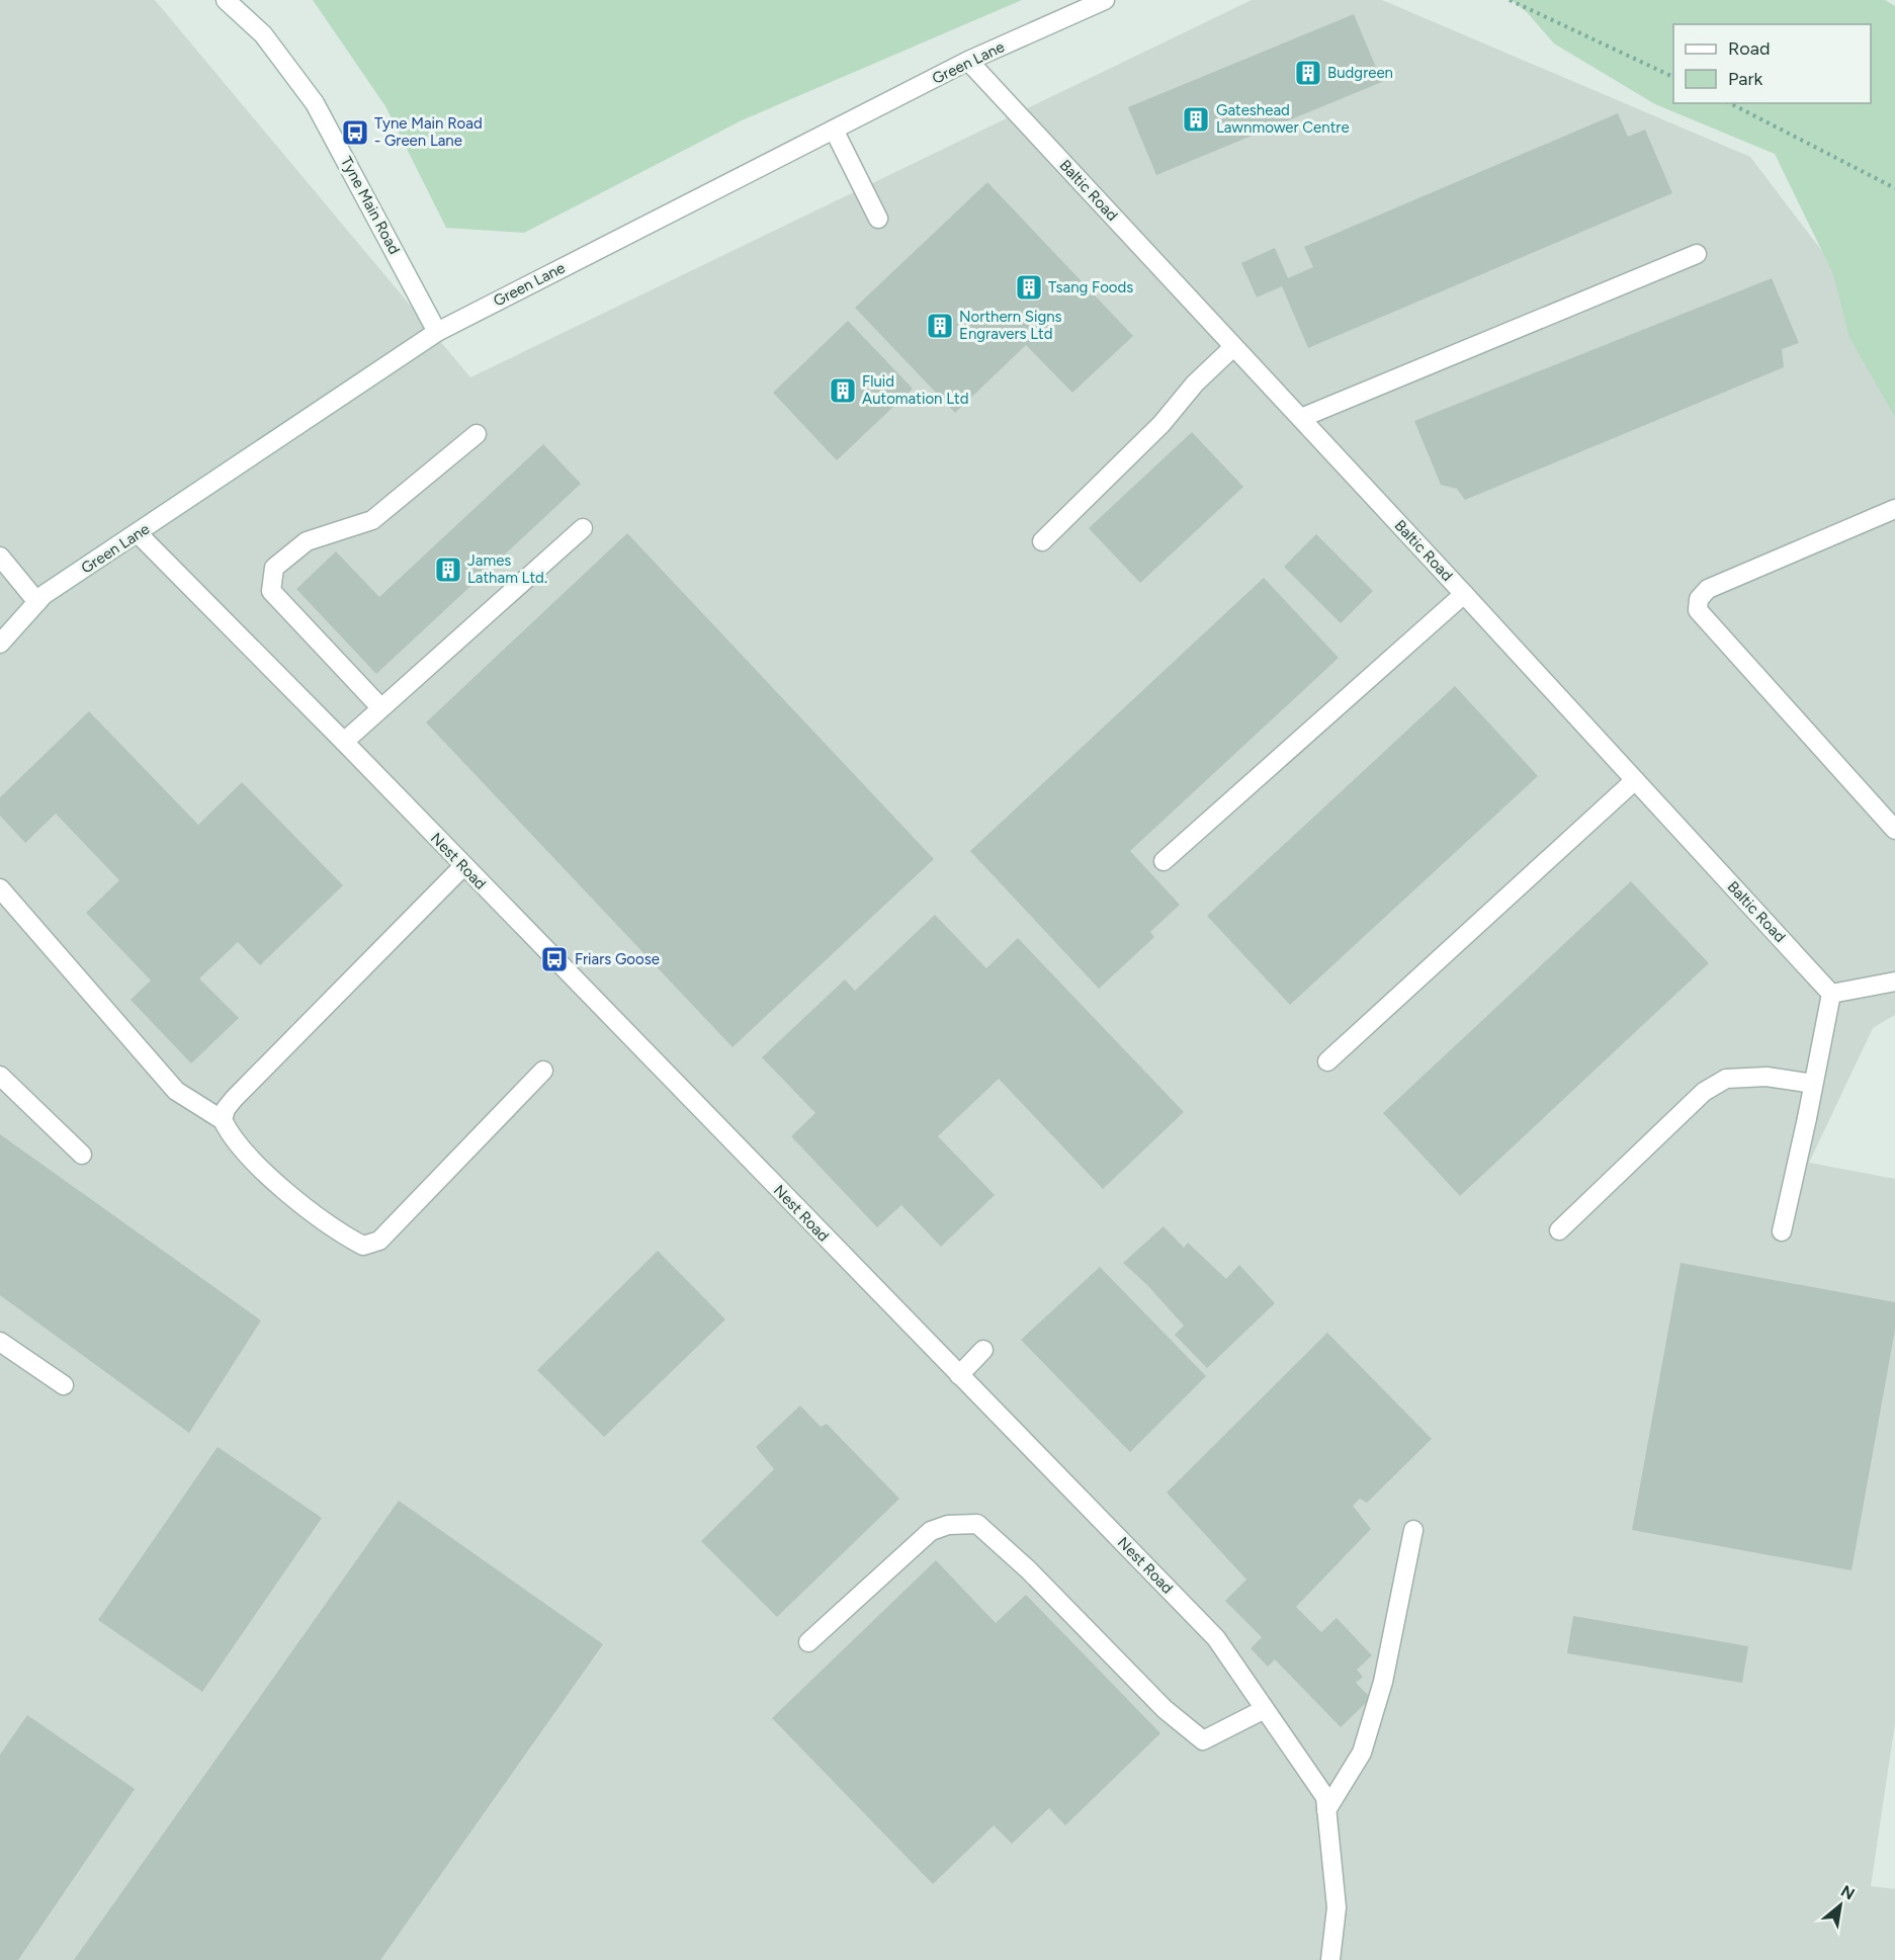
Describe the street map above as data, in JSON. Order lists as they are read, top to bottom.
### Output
{
  "streets": {
    "street": [
      "Green Lane",
      "Baltic Road",
      "Tyne Main Road",
      "Nest Road"
    ]
  },
  "crossings": [
    ["Green Lane", "Baltic Road"],
    ["Green Lane", "Tyne Main Road"],
    ["Green Lane", "Nest Road"]
  ],
  "places": {
    "building": [
      "Budgreen",
      "Gateshead Lawnmower Centre",
      "Tsang Foods",
      "Northern Signs Engravers Ltd",
      "Fluid Automation Ltd",
      "James Latham Ltd."
    ],
    "bus stop": ["Tyne Main Road - Green Lane", "Friars Goose"]
  },
  "legend": ["Road", "Park"],
  "north": "top right"
}
